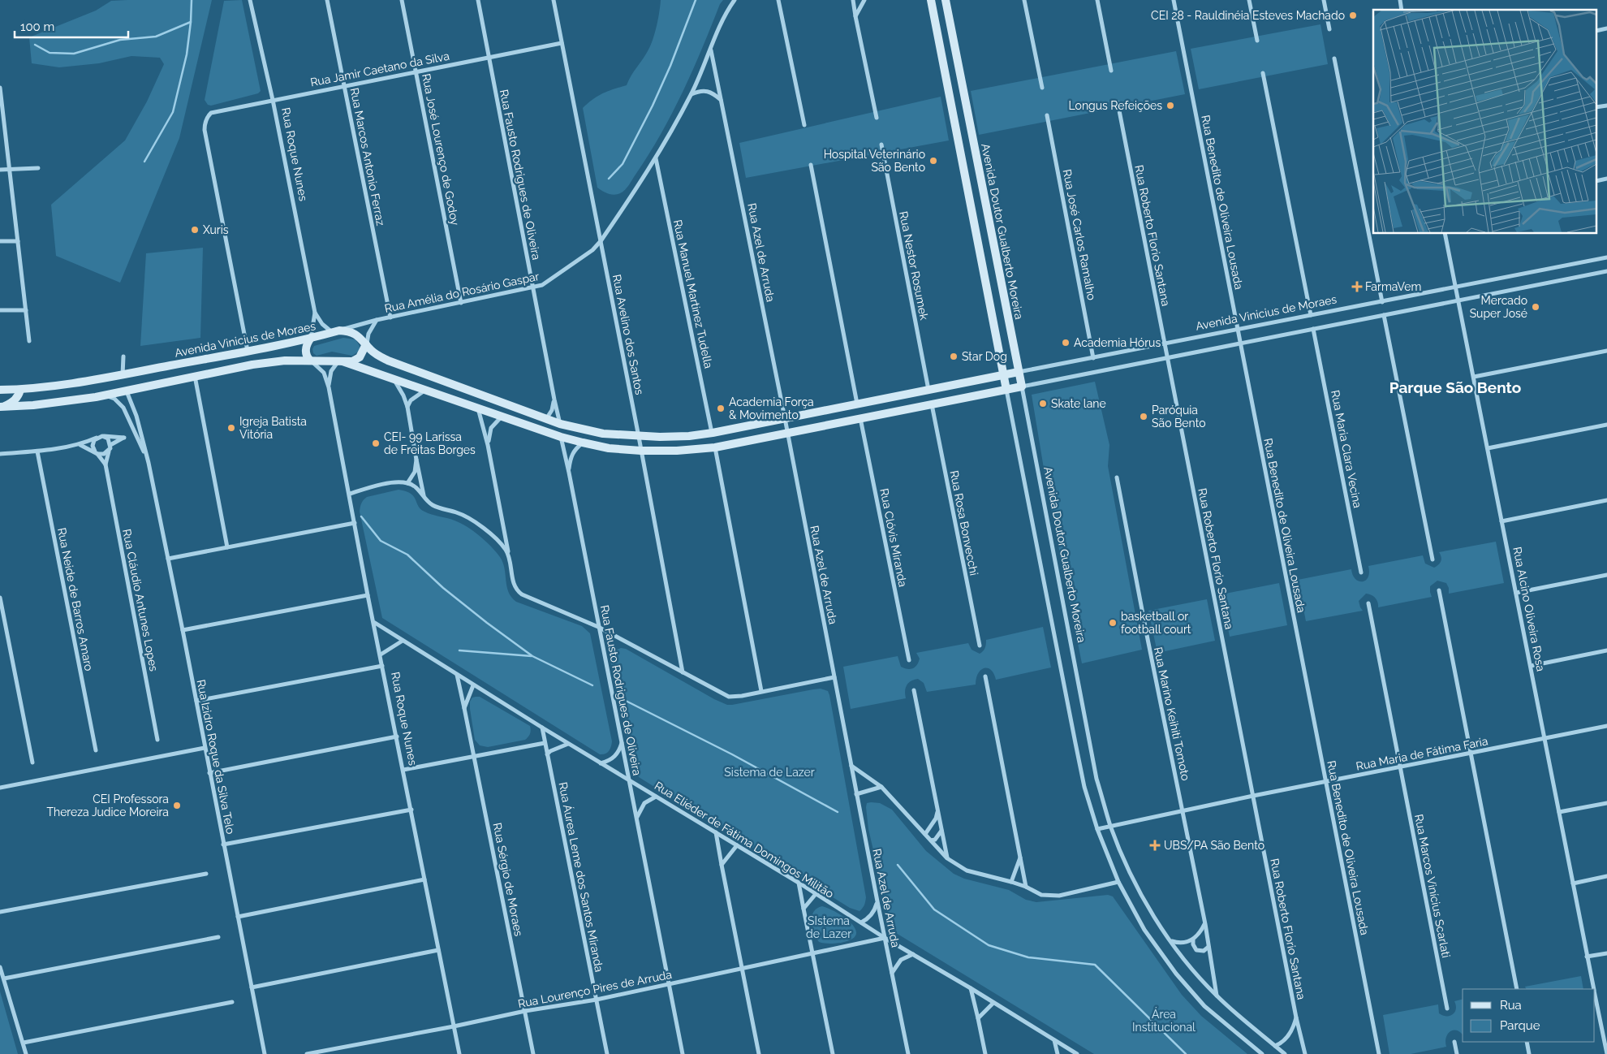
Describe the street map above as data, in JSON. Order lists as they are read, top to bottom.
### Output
{
  "streets": {
    "main road": ["Rua Roque Nunes", "Avenida Doutor Gualberto Moreira", "Avenida Vinicius de Moraes"],
    "street": [
      "Rua Jamir Caetano da Silva",
      "Rua José Lourenço de Godoy",
      "Rua Marcos Antonio Ferraz",
      "Rua Fausto Rodrigues de Oliveira",
      "Rua Benedito de Oliveira Lousada",
      "Rua José Carlos Ramalho",
      "Rua Roberto Florio Santana",
      "Rua Azel de Arruda",
      "Rua Nestor Rosumek",
      "Rua Amélia do Rosário Gaspar",
      "Rua Manuel Martinez Tudella",
      "Rua Avelino dos Santos",
      "Rua Maria Clara Vecina",
      "Rua Rosa Bonvecchi",
      "Rua Clóvis Miranda",
      "Rua Neide de Barros Amaro",
      "Rua Cláudio Antunes Lopes",
      "Rua Alcino Oliveira Rosa",
      "Rua Marino Keihiti Tomoto",
      "Rua Maria de Fátima Faria",
      "Rua Izidro Roque da Silva Telo",
      "Rua Eliéder de Fátima Domingos Militão",
      "Rua Áurea Leme dos Santos Miranda",
      "Rua Sérgio de Moraes",
      "Rua Marcos Vinícius Scarlati",
      "Rua Lourenço Pires de Arruda"
    ]
  },
  "crossings": [
    ["Rua Jamir Caetano da Silva", "Rua José Lourenço de Godoy"],
    ["Rua Jamir Caetano da Silva", "Rua Roque Nunes"],
    ["Rua Jamir Caetano da Silva", "Rua Marcos Antonio Ferraz"],
    ["Rua Jamir Caetano da Silva", "Rua Fausto Rodrigues de Oliveira"],
    ["Rua Jamir Caetano da Silva", "Avenida Vinicius de Moraes"],
    ["Rua Jamir Caetano da Silva", "Rua Avelino dos Santos"],
    ["Rua José Lourenço de Godoy", "Rua Amélia do Rosário Gaspar"],
    ["Rua Roque Nunes", "Rua Amélia do Rosário Gaspar"],
    ["Rua Roque Nunes", "Avenida Vinicius de Moraes"],
    ["Rua Roque Nunes", "Rua Eliéder de Fátima Domingos Militão"],
    ["Rua Roque Nunes", "Rua Lourenço Pires de Arruda"],
    ["Rua Marcos Antonio Ferraz", "Rua Amélia do Rosário Gaspar"],
    ["Rua Fausto Rodrigues de Oliveira", "Rua Amélia do Rosário Gaspar"],
    ["Rua Fausto Rodrigues de Oliveira", "Avenida Vinicius de Moraes"],
    ["Rua Fausto Rodrigues de Oliveira", "Rua Eliéder de Fátima Domingos Militão"],
    ["Rua Fausto Rodrigues de Oliveira", "Rua Lourenço Pires de Arruda"],
    ["Rua Benedito de Oliveira Lousada", "Avenida Vinicius de Moraes"],
    ["Rua Benedito de Oliveira Lousada", "Rua Maria de Fátima Faria"],
    ["Avenida Doutor Gualberto Moreira", "Avenida Vinicius de Moraes"],
    ["Avenida Doutor Gualberto Moreira", "Rua Marino Keihiti Tomoto"],
    ["Avenida Doutor Gualberto Moreira", "Rua Maria de Fátima Faria"],
    ["Rua José Carlos Ramalho", "Avenida Vinicius de Moraes"],
    ["Rua Roberto Florio Santana", "Avenida Vinicius de Moraes"],
    ["Rua Roberto Florio Santana", "Rua Maria de Fátima Faria"],
    ["Rua Azel de Arruda", "Rua Amélia do Rosário Gaspar"],
    ["Rua Azel de Arruda", "Avenida Vinicius de Moraes"],
    ["Rua Azel de Arruda", "Rua Eliéder de Fátima Domingos Militão"],
    ["Rua Azel de Arruda", "Rua Lourenço Pires de Arruda"],
    ["Rua Nestor Rosumek", "Avenida Vinicius de Moraes"],
    ["Rua Amélia do Rosário Gaspar", "Rua Manuel Martinez Tudella"],
    ["Rua Amélia do Rosário Gaspar", "Avenida Vinicius de Moraes"],
    ["Rua Amélia do Rosário Gaspar", "Rua Avelino dos Santos"],
    ["Rua Manuel Martinez Tudella", "Avenida Vinicius de Moraes"],
    ["Avenida Vinicius de Moraes", "Rua Avelino dos Santos"],
    ["Avenida Vinicius de Moraes", "Rua Alcino Oliveira Rosa"],
    ["Rua Alcino Oliveira Rosa", "Rua Maria de Fátima Faria"],
    ["Rua Marino Keihiti Tomoto", "Rua Maria de Fátima Faria"],
    ["Rua Maria de Fátima Faria", "Rua Marcos Vinícius Scarlati"],
    ["Rua Eliéder de Fátima Domingos Militão", "Rua Áurea Leme dos Santos Miranda"],
    ["Rua Eliéder de Fátima Domingos Militão", "Rua Sérgio de Moraes"],
    ["Rua Eliéder de Fátima Domingos Militão", "Rua Lourenço Pires de Arruda"],
    ["Rua Áurea Leme dos Santos Miranda", "Rua Lourenço Pires de Arruda"],
    ["Rua Sérgio de Moraes", "Rua Lourenço Pires de Arruda"]
  ],
  "districts": ["Parque São Bento"],
  "parks": ["Sistema de Lazer", "SIstema de Lazer", "Área Institucional"],
  "places": {
    "other": [
      "CEI 28 - Rauldinéia Esteves Machado",
      "Longus Refeições",
      "Hospital Veterinário São Bento",
      "Xuris",
      "Mercado Super José",
      "Academia Hórus",
      "Star Dog",
      "Skate lane",
      "Academia Força & Movimento",
      "Paróquia São Bento",
      "Igreja Batista Vitória",
      "CEI- 99 Larissa de Freitas Borges",
      "basketball or football court",
      "CEI Professora Thereza Judice Moreira"
    ],
    "health": ["FarmaVem", "UBS/PA São Bento"]
  },
  "legend": ["Rua", "Parque"],
  "scale_bar": "100 m"
}
